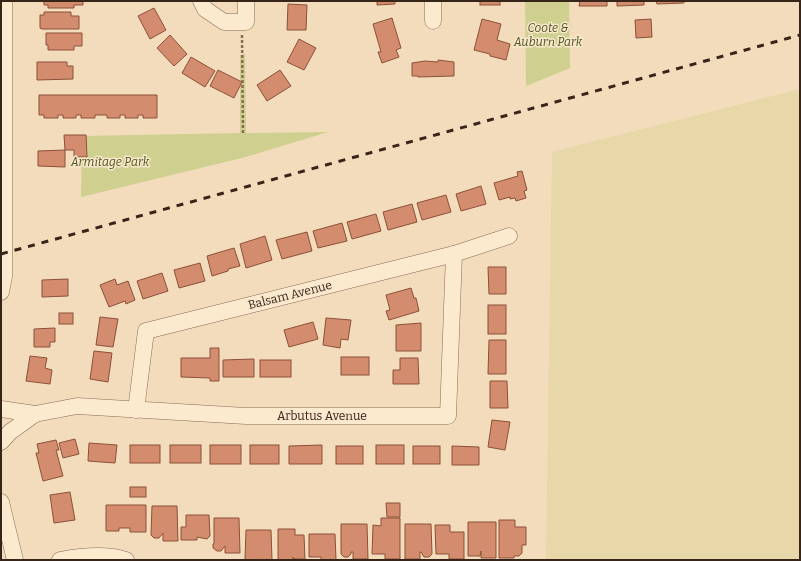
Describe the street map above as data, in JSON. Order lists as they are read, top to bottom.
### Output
{
  "streets": {
    "street": ["Balsam Avenue", "Arbutus Avenue"]
  },
  "crossings": [
    ["Balsam Avenue", "Arbutus Avenue"]
  ],
  "parks": ["Coote & Auburn Park", "Armitage Park"]
}
